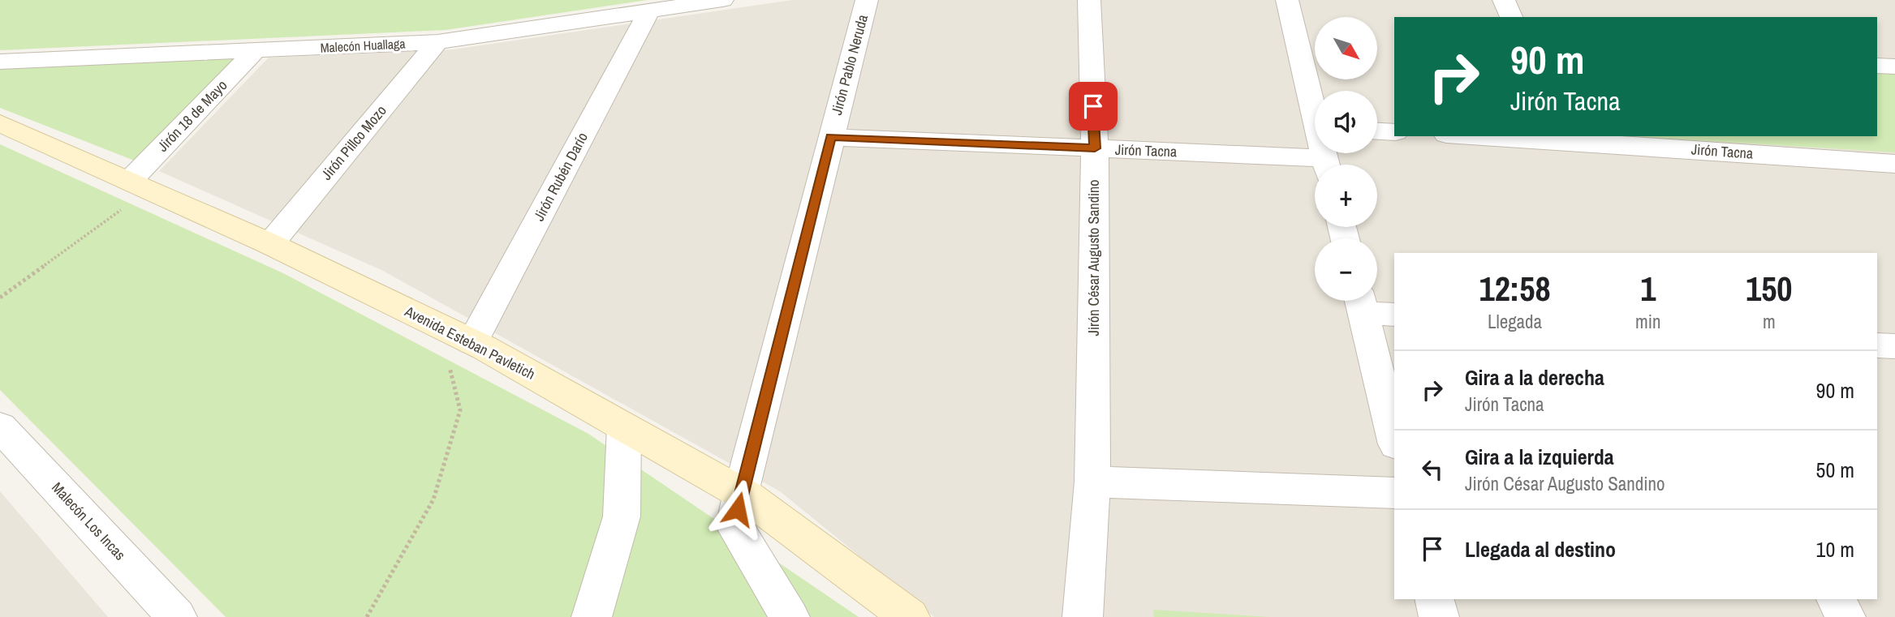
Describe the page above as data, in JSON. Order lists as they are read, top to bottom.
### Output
{
  "streets": {
    "main road": ["Avenida Esteban Pavletich"],
    "street": [
      "Malecón Huallaga",
      "Jirón Pablo Neruda",
      "Jirón 18 de Mayo",
      "Jirón Pillco Mozo",
      "Jirón Tacna",
      "Jirón Rubén Darío",
      "Jirón César Augusto Sandino",
      "Malecón Los Incas"
    ]
  },
  "crossings": [
    ["Malecón Huallaga", "Jirón 18 de Mayo"],
    ["Malecón Huallaga", "Jirón Pillco Mozo"],
    ["Malecón Huallaga", "Jirón Rubén Darío"],
    ["Jirón Pablo Neruda", "Jirón Tacna"],
    ["Jirón Pablo Neruda", "Avenida Esteban Pavletich"],
    ["Jirón 18 de Mayo", "Avenida Esteban Pavletich"],
    ["Jirón Pillco Mozo", "Avenida Esteban Pavletich"],
    ["Jirón Tacna", "Jirón César Augusto Sandino"],
    ["Jirón Rubén Darío", "Avenida Esteban Pavletich"]
  ],
  "north": "bottom right",
  "page": {
    "map_buttons": ["+", "−"],
    "turn": ["90 m", "Jirón Tacna"],
    "eta": [
      "12:58",
      "Llegada",
      "1",
      "min",
      "150",
      "m"
    ],
    "list": [
      {
        "name": "Gira a la derecha",
        "note": "Jirón Tacna",
        "value": "90 m"
      },
      {
        "name": "Gira a la izquierda",
        "note": "Jirón César Augusto Sandino",
        "value": "50 m"
      },
      {
        "name": "Llegada al destino",
        "value": "10 m"
      }
    ]
  }
}
